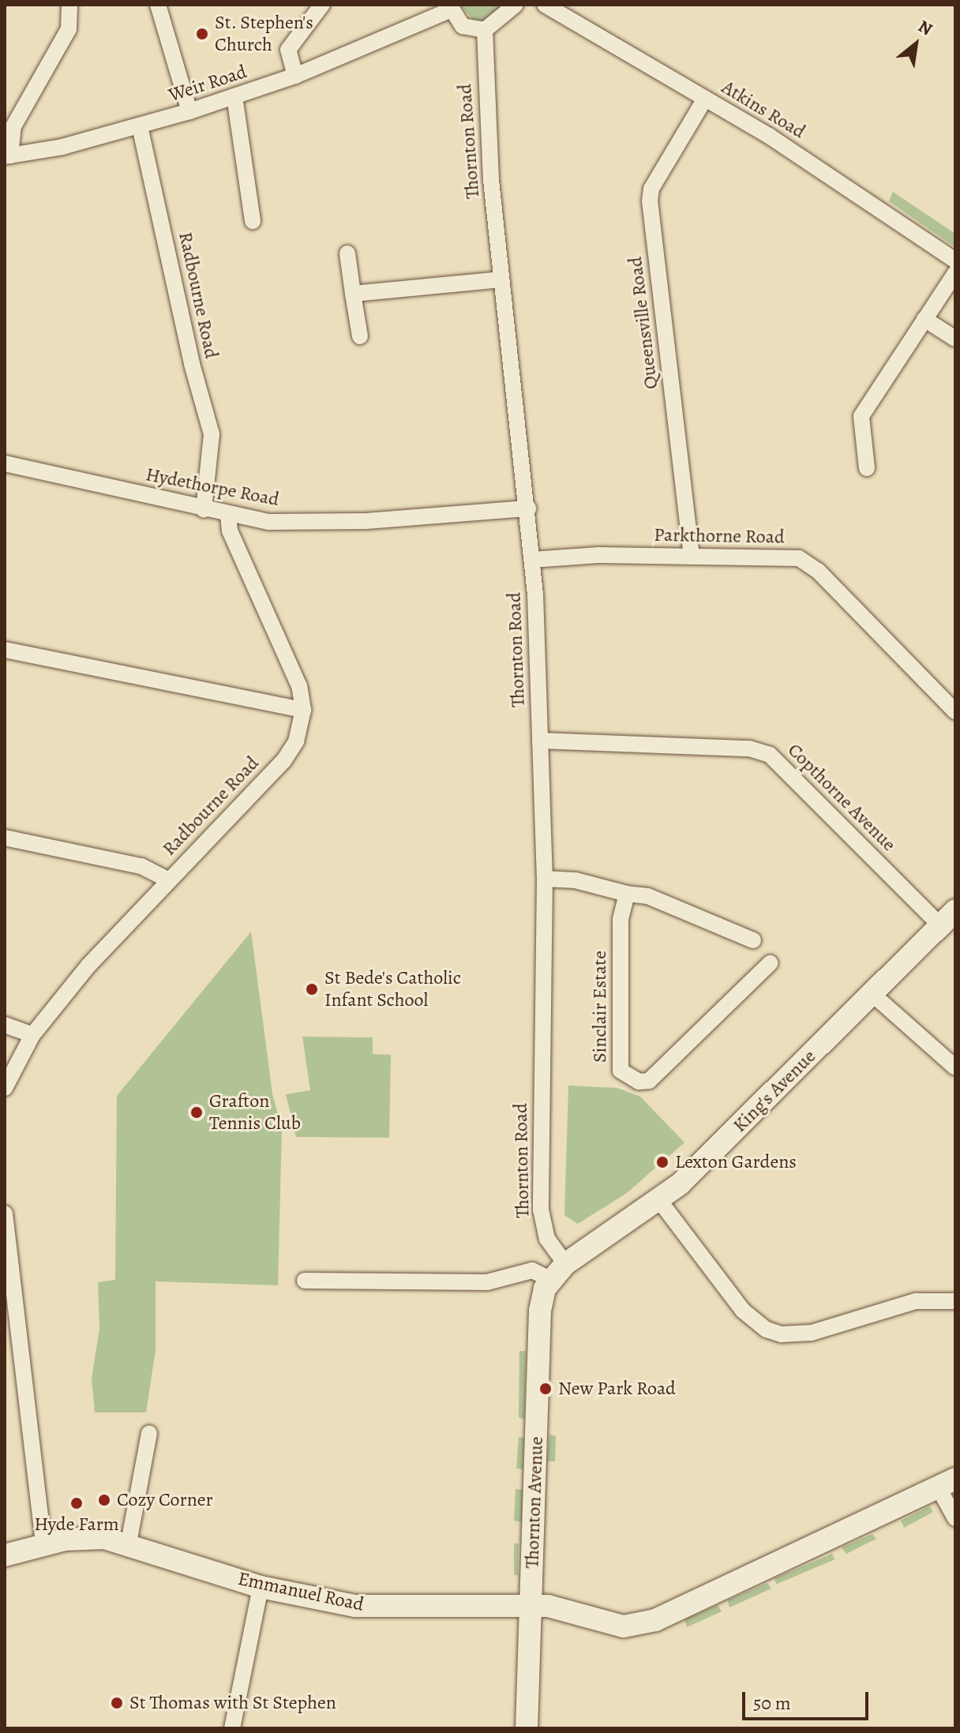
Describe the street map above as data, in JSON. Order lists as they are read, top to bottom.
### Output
{
  "streets": {
    "street": [
      "Weir Road",
      "Atkins Road",
      "Thornton Road",
      "Radbourne Road",
      "Queensville Road",
      "Hydethorpe Road",
      "Parkthorne Road",
      "Copthorne Avenue",
      "Sinclair Estate",
      "King's Avenue",
      "Thornton Avenue",
      "Emmanuel Road"
    ]
  },
  "crossings": [
    ["Weir Road", "Radbourne Road"],
    ["Atkins Road", "Queensville Road"],
    ["Thornton Road", "Hydethorpe Road"],
    ["Thornton Road", "Parkthorne Road"],
    ["Thornton Road", "Copthorne Avenue"],
    ["Thornton Road", "King's Avenue"],
    ["Thornton Road", "Thornton Avenue"],
    ["Radbourne Road", "Hydethorpe Road"],
    ["Queensville Road", "Parkthorne Road"],
    ["Copthorne Avenue", "King's Avenue"],
    ["King's Avenue", "Thornton Avenue"],
    ["Thornton Avenue", "Emmanuel Road"]
  ],
  "places": [
    "St. Stephen's Church",
    "St Bede's Catholic Infant School",
    "Grafton Tennis Club",
    "Lexton Gardens",
    "New Park Road",
    "Cozy Corner",
    "Hyde Farm",
    "St Thomas with St Stephen"
  ],
  "scale_bar": "50 m",
  "north": "top right"
}
